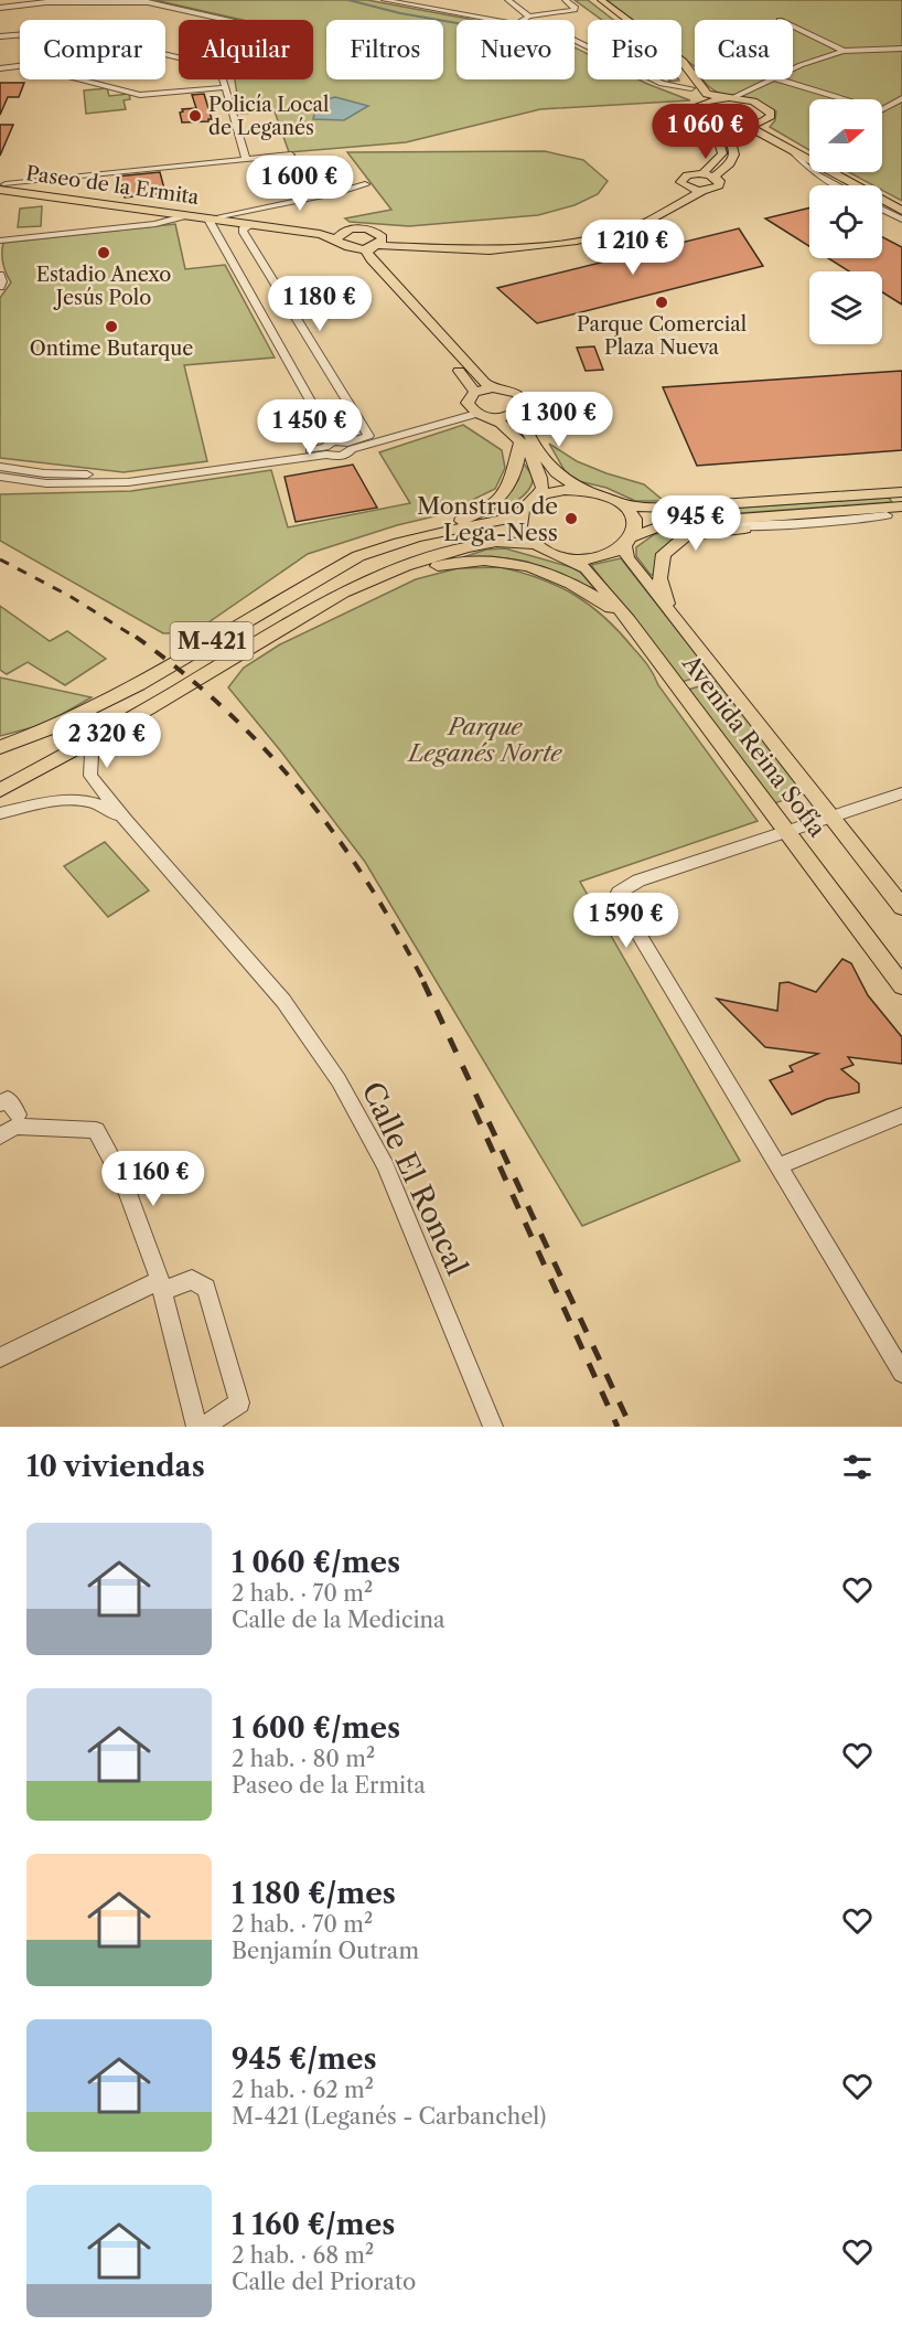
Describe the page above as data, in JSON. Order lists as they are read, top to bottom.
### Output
{
  "streets": {
    "main road": ["Paseo de la Ermita", "M-421", "Avenida Reina Sofía"],
    "street": ["Calle El Roncal"]
  },
  "crossings": [
    ["M-421", "Avenida Reina Sofía"]
  ],
  "parks": ["Parque Leganés Norte"],
  "places": [
    "Policía Local de Leganés",
    "Estadio Anexo Jesús Polo",
    "Parque Comercial Plaza Nueva",
    "Ontime Butarque",
    "Monstruo de Lega-Ness"
  ],
  "north": "right",
  "page": {
    "chip": [
      "Comprar",
      "Alquilar",
      "Filtros",
      "Nuevo",
      "Piso",
      "Casa"
    ],
    "price": [
      "1 060 €",
      "1 600 €",
      "1 210 €",
      "1 180 €",
      "1 300 €",
      "1 450 €",
      "945 €",
      "2 320 €",
      "1 590 €",
      "1 160 €"
    ],
    "heading": "10 viviendas",
    "list": [
      {
        "name": "1 060 €/mes",
        "note": "2 hab. · 70 m² · Calle de la Medicina"
      },
      {
        "name": "1 600 €/mes",
        "note": "2 hab. · 80 m² · Paseo de la Ermita"
      },
      {
        "name": "1 180 €/mes",
        "note": "2 hab. · 70 m² · Benjamín Outram"
      },
      {
        "name": "945 €/mes",
        "note": "2 hab. · 62 m² · M-421 (Leganés - Carbanchel)"
      },
      {
        "name": "1 160 €/mes",
        "note": "2 hab. · 68 m² · Calle del Priorato"
      }
    ]
  }
}
